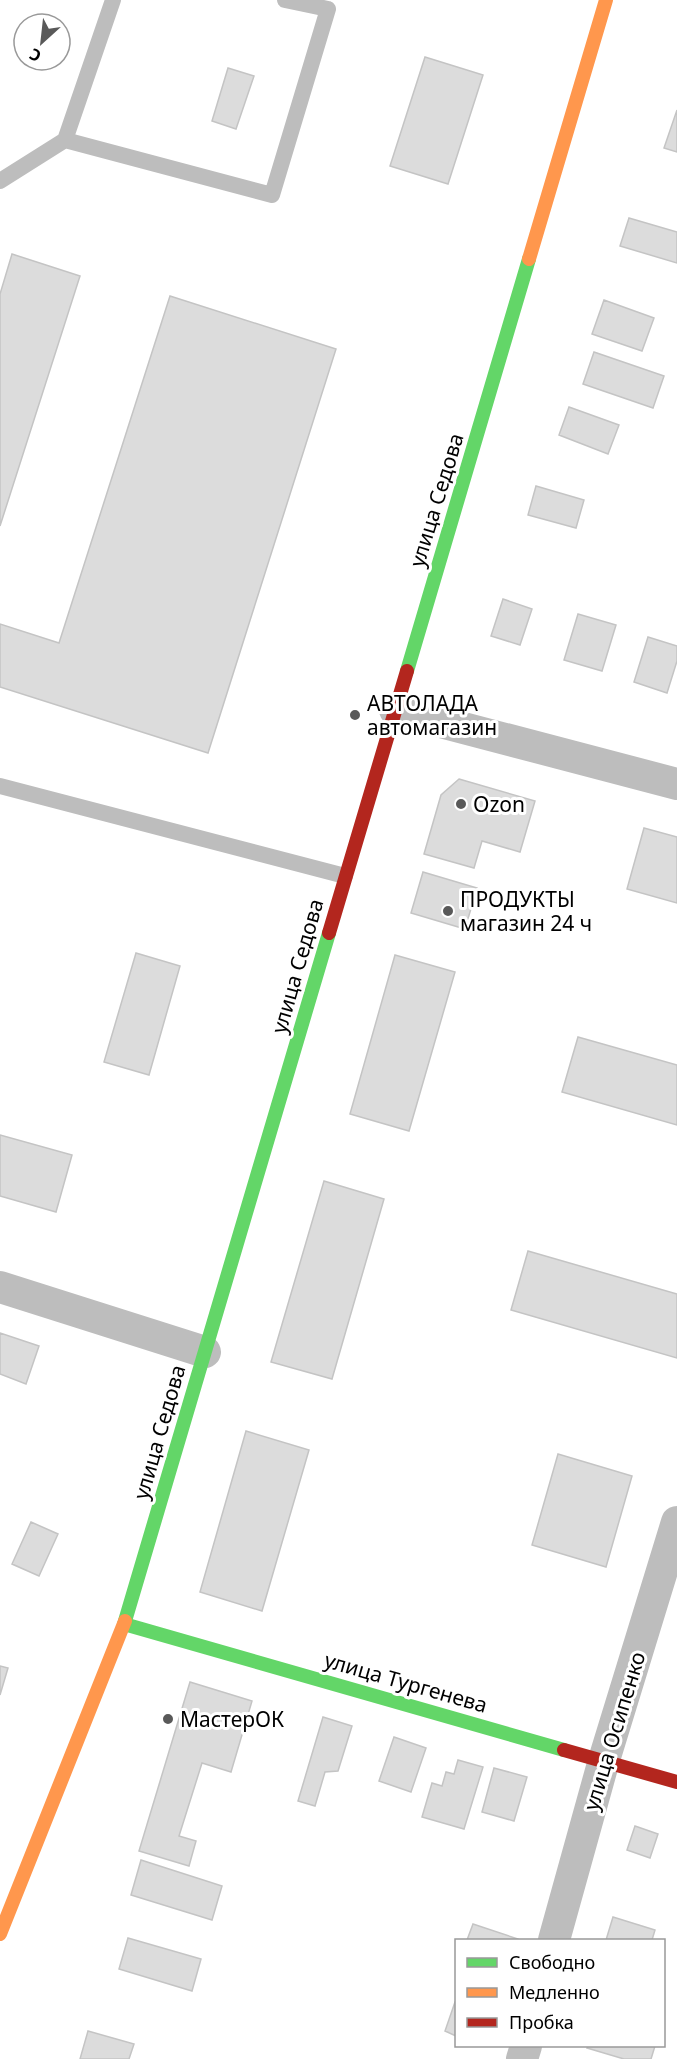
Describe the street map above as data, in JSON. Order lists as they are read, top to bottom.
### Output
{
  "streets": {
    "main road": ["улица Седова", "улица Тургенева"],
    "street": ["улица Осипенко"]
  },
  "crossings": [
    ["улица Седова", "улица Тургенева"],
    ["улица Тургенева", "улица Осипенко"]
  ],
  "places": [
    "АВТОЛАДА автомагазин",
    "Ozon",
    "ПРОДУКТЫ магазин 24 ч",
    "МастерОК"
  ],
  "legend": ["Свободно", "Медленно", "Пробка"],
  "north": "bottom left"
}
